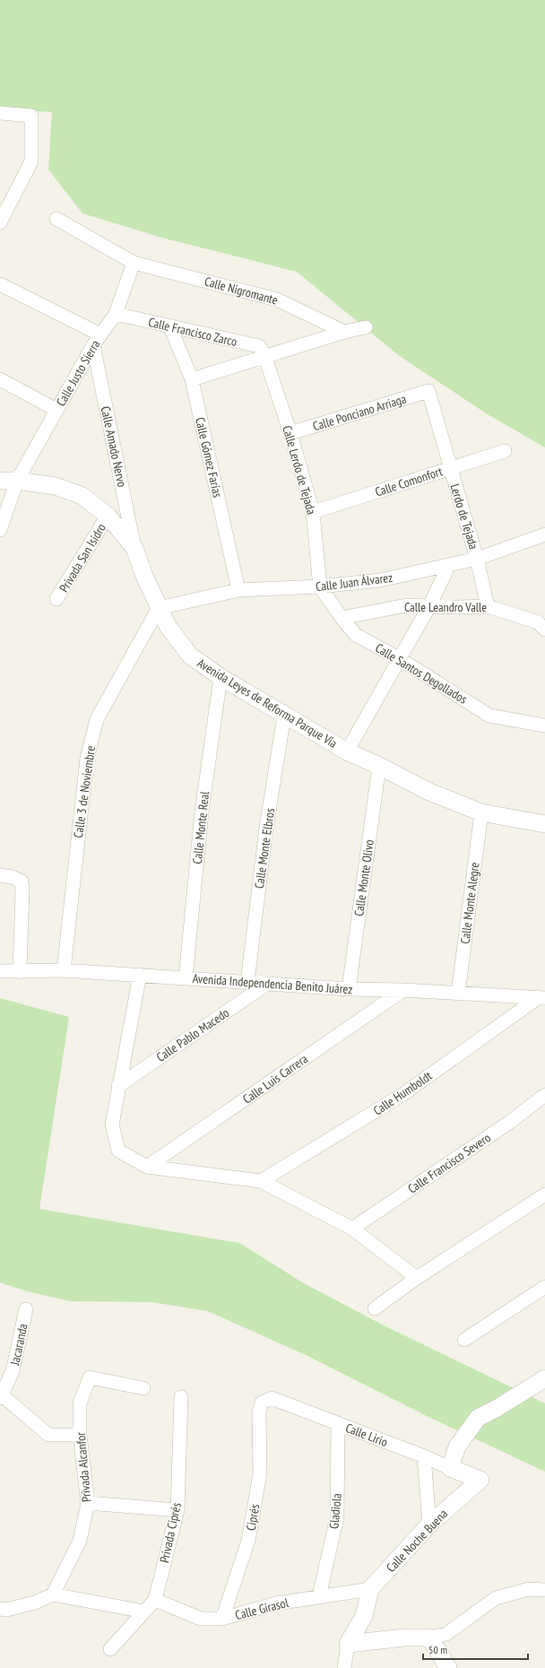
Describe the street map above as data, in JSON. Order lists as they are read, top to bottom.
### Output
{
  "streets": {
    "street": [
      "Calle Nigromante",
      "Calle Francisco Zarco",
      "Calle Justo Sierra",
      "Calle Ponciano Arriaga",
      "Calle Amado Nervo",
      "Calle Gómez Farías",
      "Calle Lerdo de Tejada",
      "Calle Comonfort",
      "Lerdo de Tejada",
      "Privada San Isidro",
      "Calle Juan Álvarez",
      "Calle Leandro Valle",
      "Calle Santos Degollados",
      "Avenida Leyes de Reforma Parque Vía",
      "Calle 3 de Noviembre",
      "Calle Monte Real",
      "Calle Monte Elbros",
      "Calle Monte Olivo",
      "Calle Monte Alegre",
      "Avenida Independencia Benito Juárez",
      "Calle Pablo Macedo",
      "Calle Luis Carrera",
      "Calle Humboldt",
      "Calle Francisco Severo",
      "Jacaranda",
      "Calle Lirio",
      "Privada Alcanfor",
      "Gladiola",
      "Ciprés",
      "Privada Ciprés",
      "Calle Noche Buena",
      "Calle Girasol"
    ]
  },
  "crossings": [
    ["Calle Nigromante", "Calle Francisco Zarco"],
    ["Calle Nigromante", "Calle Justo Sierra"],
    ["Calle Francisco Zarco", "Calle Justo Sierra"],
    ["Calle Francisco Zarco", "Calle Gómez Farías"],
    ["Calle Francisco Zarco", "Calle Lerdo de Tejada"],
    ["Calle Justo Sierra", "Calle Amado Nervo"],
    ["Calle Justo Sierra", "Avenida Leyes de Reforma Parque Vía"],
    ["Calle Ponciano Arriaga", "Calle Lerdo de Tejada"],
    ["Calle Ponciano Arriaga", "Lerdo de Tejada"],
    ["Calle Amado Nervo", "Avenida Leyes de Reforma Parque Vía"],
    ["Calle Gómez Farías", "Calle Juan Álvarez"],
    ["Calle Lerdo de Tejada", "Calle Comonfort"],
    ["Calle Lerdo de Tejada", "Calle Juan Álvarez"],
    ["Calle Lerdo de Tejada", "Calle Santos Degollados"],
    ["Calle Comonfort", "Lerdo de Tejada"],
    ["Lerdo de Tejada", "Calle Juan Álvarez"],
    ["Lerdo de Tejada", "Calle Leandro Valle"],
    ["Privada San Isidro", "Avenida Leyes de Reforma Parque Vía"],
    ["Calle Juan Álvarez", "Calle Santos Degollados"],
    ["Calle Juan Álvarez", "Avenida Leyes de Reforma Parque Vía"],
    ["Calle Juan Álvarez", "Calle 3 de Noviembre"],
    ["Calle Leandro Valle", "Calle Santos Degollados"],
    ["Avenida Leyes de Reforma Parque Vía", "Calle 3 de Noviembre"],
    ["Avenida Leyes de Reforma Parque Vía", "Calle Monte Real"],
    ["Avenida Leyes de Reforma Parque Vía", "Calle Monte Elbros"],
    ["Avenida Leyes de Reforma Parque Vía", "Calle Monte Olivo"],
    ["Avenida Leyes de Reforma Parque Vía", "Calle Monte Alegre"],
    ["Calle 3 de Noviembre", "Avenida Independencia Benito Juárez"],
    ["Calle Monte Real", "Avenida Independencia Benito Juárez"],
    ["Calle Monte Elbros", "Avenida Independencia Benito Juárez"],
    ["Calle Monte Olivo", "Avenida Independencia Benito Juárez"],
    ["Calle Monte Alegre", "Avenida Independencia Benito Juárez"],
    ["Avenida Independencia Benito Juárez", "Calle Pablo Macedo"],
    ["Avenida Independencia Benito Juárez", "Calle Luis Carrera"],
    ["Avenida Independencia Benito Juárez", "Calle Humboldt"],
    ["Calle Lirio", "Gladiola"],
    ["Calle Lirio", "Ciprés"],
    ["Calle Lirio", "Calle Noche Buena"],
    ["Gladiola", "Calle Girasol"],
    ["Ciprés", "Calle Girasol"],
    ["Privada Ciprés", "Calle Girasol"],
    ["Calle Noche Buena", "Calle Girasol"]
  ],
  "scale_bar": "50 m"
}
